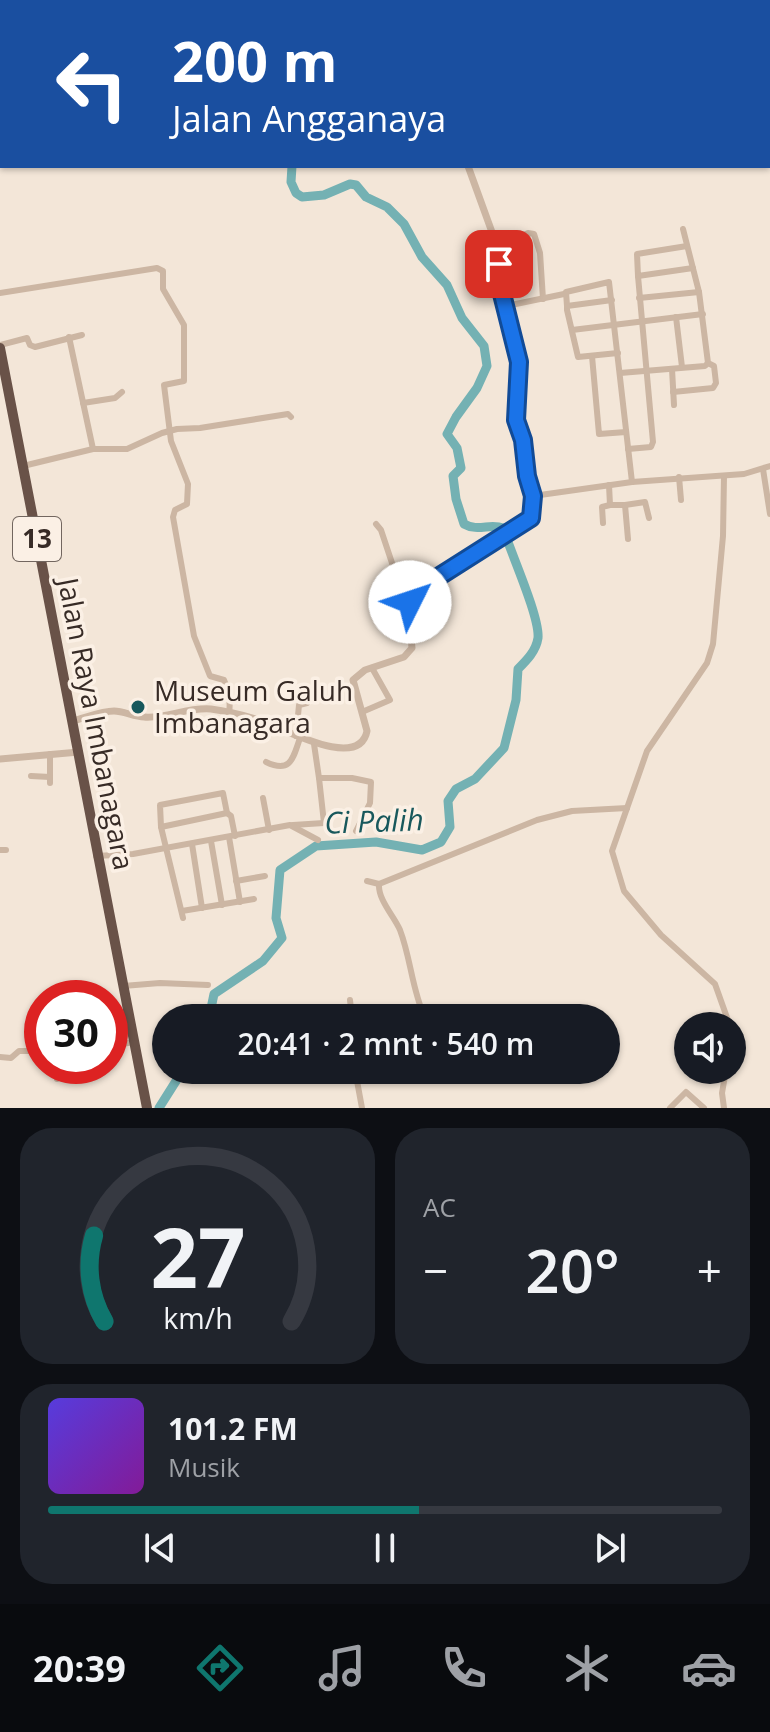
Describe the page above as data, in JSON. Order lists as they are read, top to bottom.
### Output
{
  "streets": {
    "highway": ["13", "Jalan Raya Imbanagara"]
  },
  "water": ["Ci Palih"],
  "places": ["Museum Galuh Imbanagara"],
  "page": {
    "turn": ["200 m", "Jalan Angganaya"],
    "limit": "30",
    "trip": "20:41 · 2 mnt · 540 m",
    "tile": "AC",
    "heat": ["−", "20°", "+"],
    "song": ["101.2 FM", "Musik"],
    "tabs": "20:39",
    "gauge": ["27", "km/h"]
  }
}
